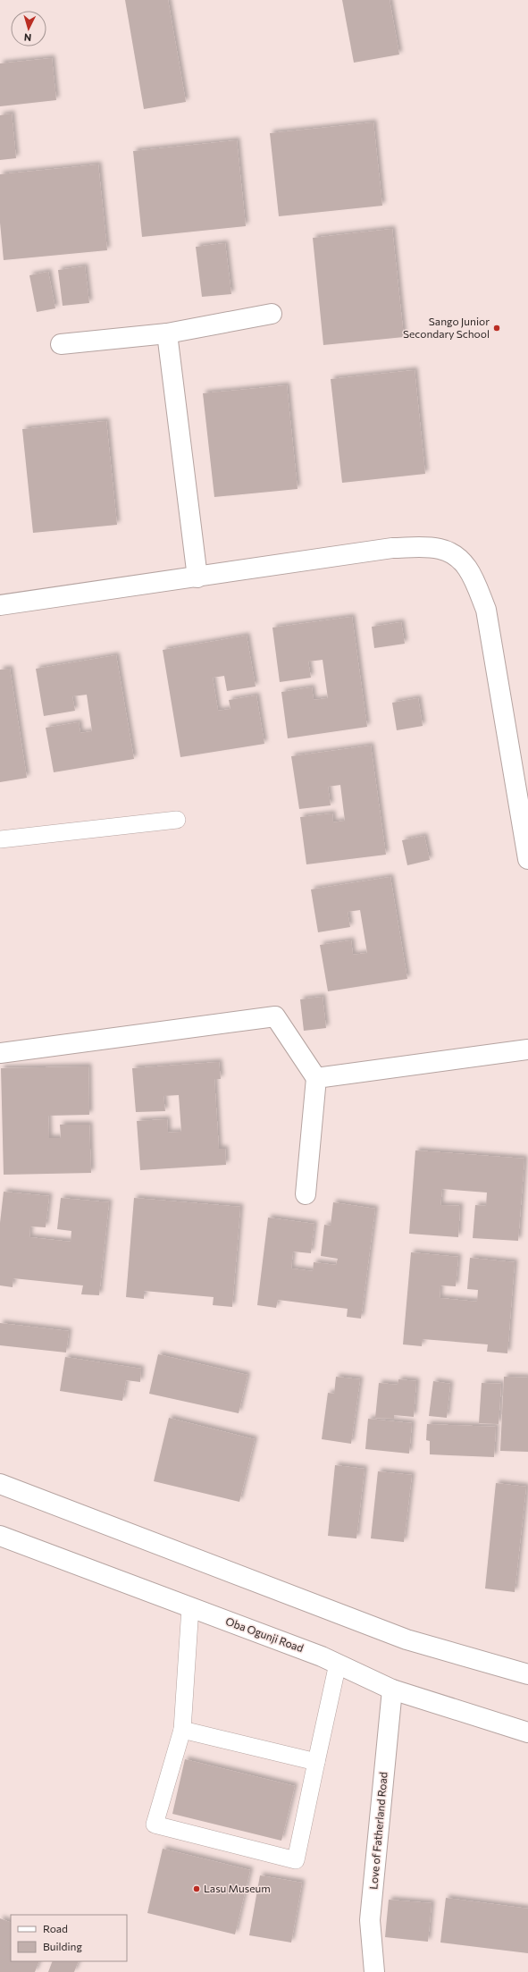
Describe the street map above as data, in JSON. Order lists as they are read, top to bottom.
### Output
{
  "streets": {
    "street": ["Oba Ogunji Road", "Love of Fatherland Road"]
  },
  "crossings": [
    ["Oba Ogunji Road", "Love of Fatherland Road"]
  ],
  "places": ["Sango Junior Secondary School", "Lasu Museum"],
  "legend": ["Road", "Building"],
  "north": "bottom"
}
